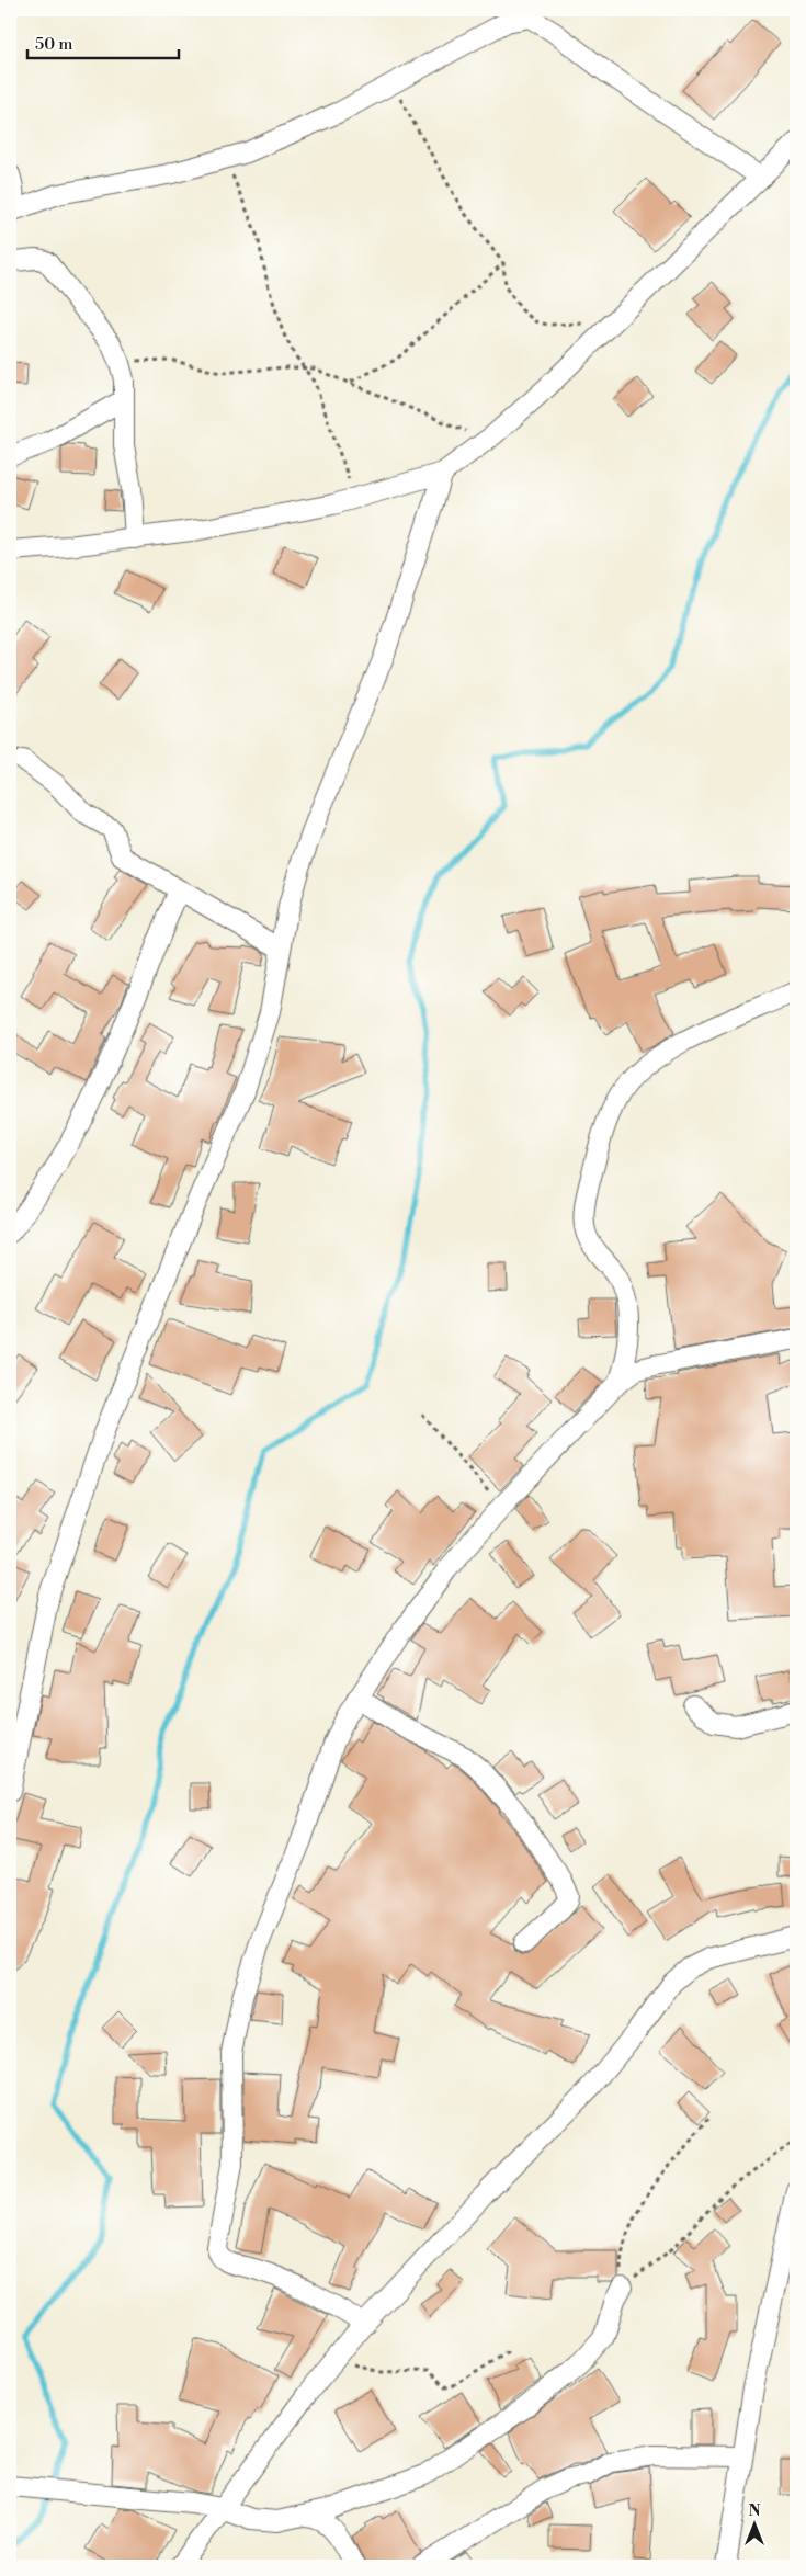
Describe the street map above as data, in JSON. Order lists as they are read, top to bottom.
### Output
{
  "scale_bar": "50 m",
  "north": "top"
}
